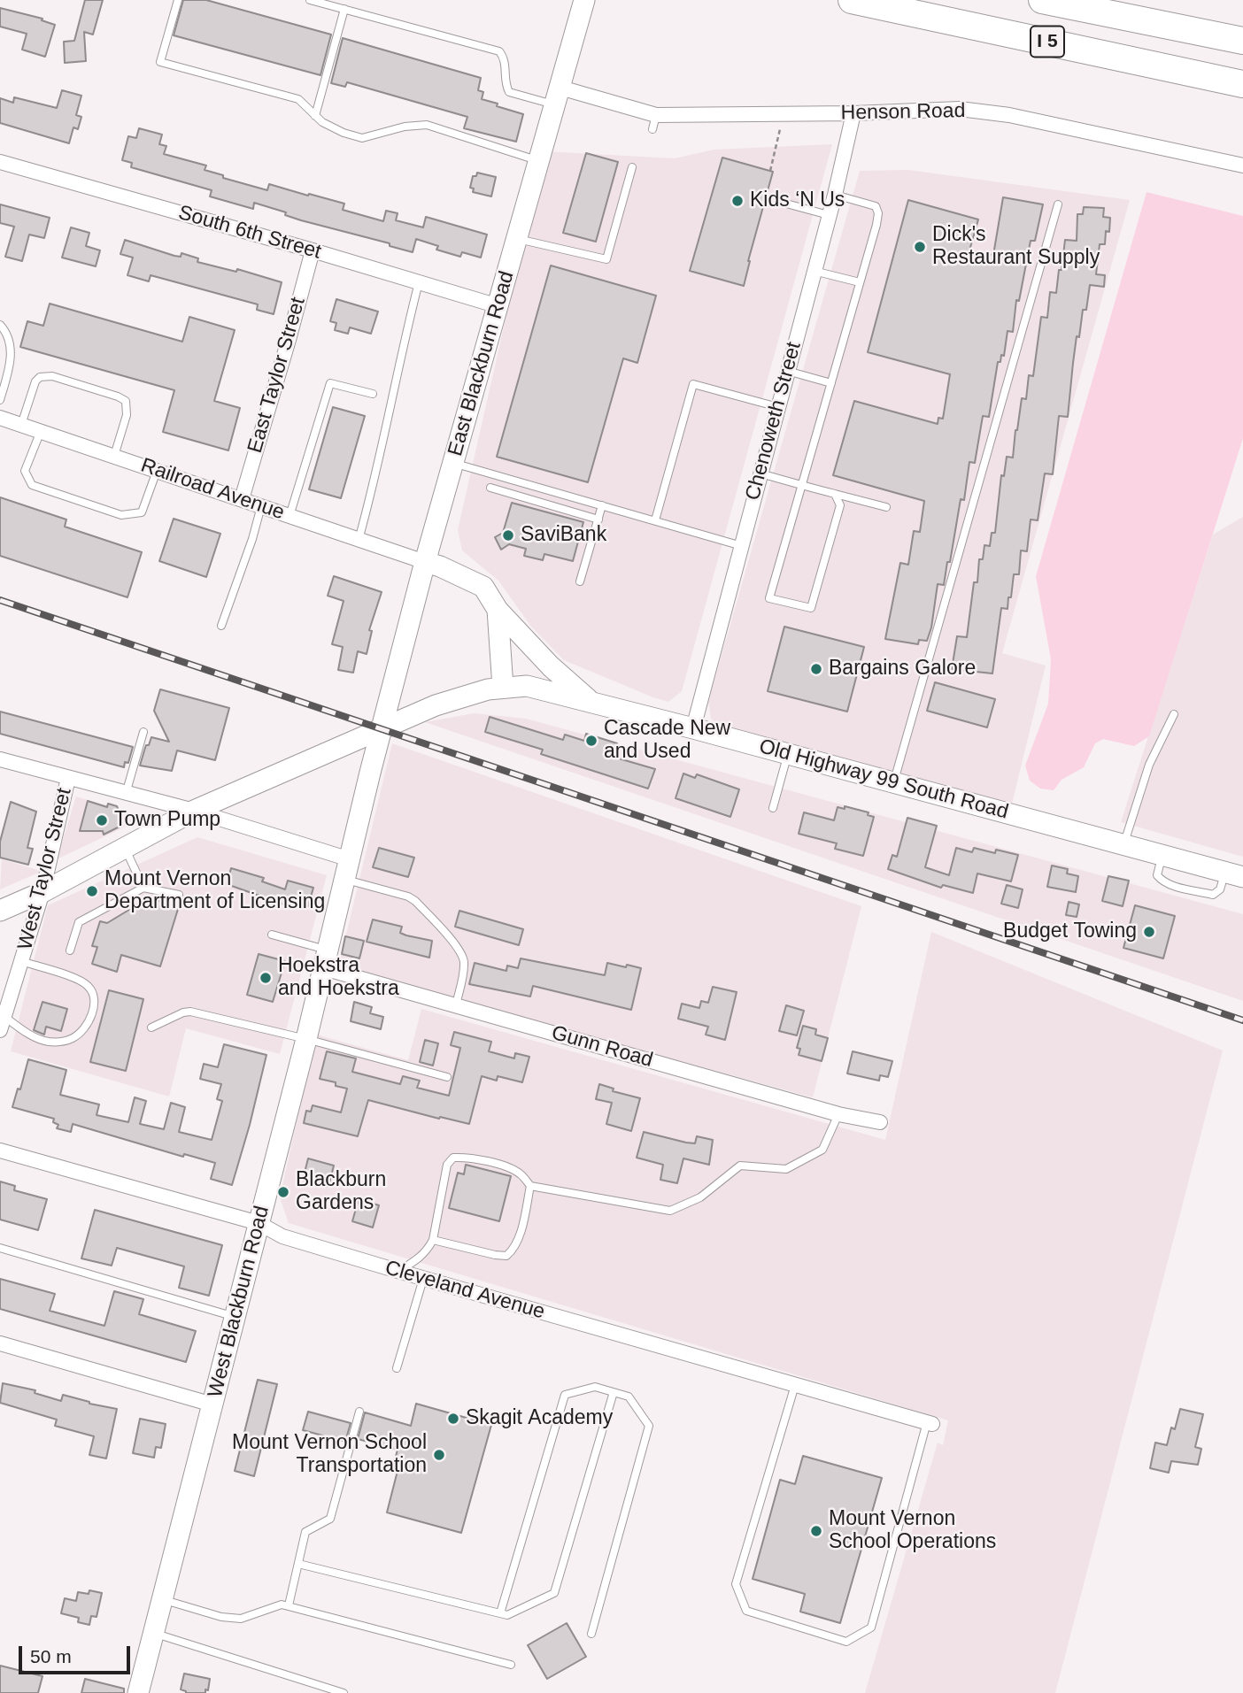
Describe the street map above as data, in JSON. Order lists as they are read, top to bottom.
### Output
{
  "streets": {
    "highway": ["I 5"],
    "street": [
      "Henson Road",
      "South 6th Street",
      "East Blackburn Road",
      "East Taylor Street",
      "Chenoweth Street",
      "Railroad Avenue",
      "Old Highway 99 South Road",
      "West Taylor Street",
      "Gunn Road",
      "Cleveland Avenue",
      "West Blackburn Road"
    ]
  },
  "crossings": [
    ["Henson Road", "East Blackburn Road"],
    ["Henson Road", "Chenoweth Street"],
    ["South 6th Street", "East Blackburn Road"],
    ["South 6th Street", "East Taylor Street"],
    ["East Blackburn Road", "Railroad Avenue"],
    ["East Blackburn Road", "Old Highway 99 South Road"],
    ["East Blackburn Road", "West Blackburn Road"],
    ["East Taylor Street", "Railroad Avenue"],
    ["Chenoweth Street", "Old Highway 99 South Road"],
    ["Old Highway 99 South Road", "West Taylor Street"],
    ["Old Highway 99 South Road", "West Blackburn Road"],
    ["Gunn Road", "West Blackburn Road"],
    ["Cleveland Avenue", "West Blackburn Road"]
  ],
  "places": [
    "Kids ‘N Us",
    "Dick's Restaurant Supply",
    "SaviBank",
    "Bargains Galore",
    "Cascade New and Used",
    "Town Pump",
    "Mount Vernon Department of Licensing",
    "Budget Towing",
    "Hoekstra and Hoekstra",
    "Blackburn Gardens",
    "Skagit Academy",
    "Mount Vernon School Transportation",
    "Mount Vernon School Operations"
  ],
  "scale_bar": "50 m"
}
